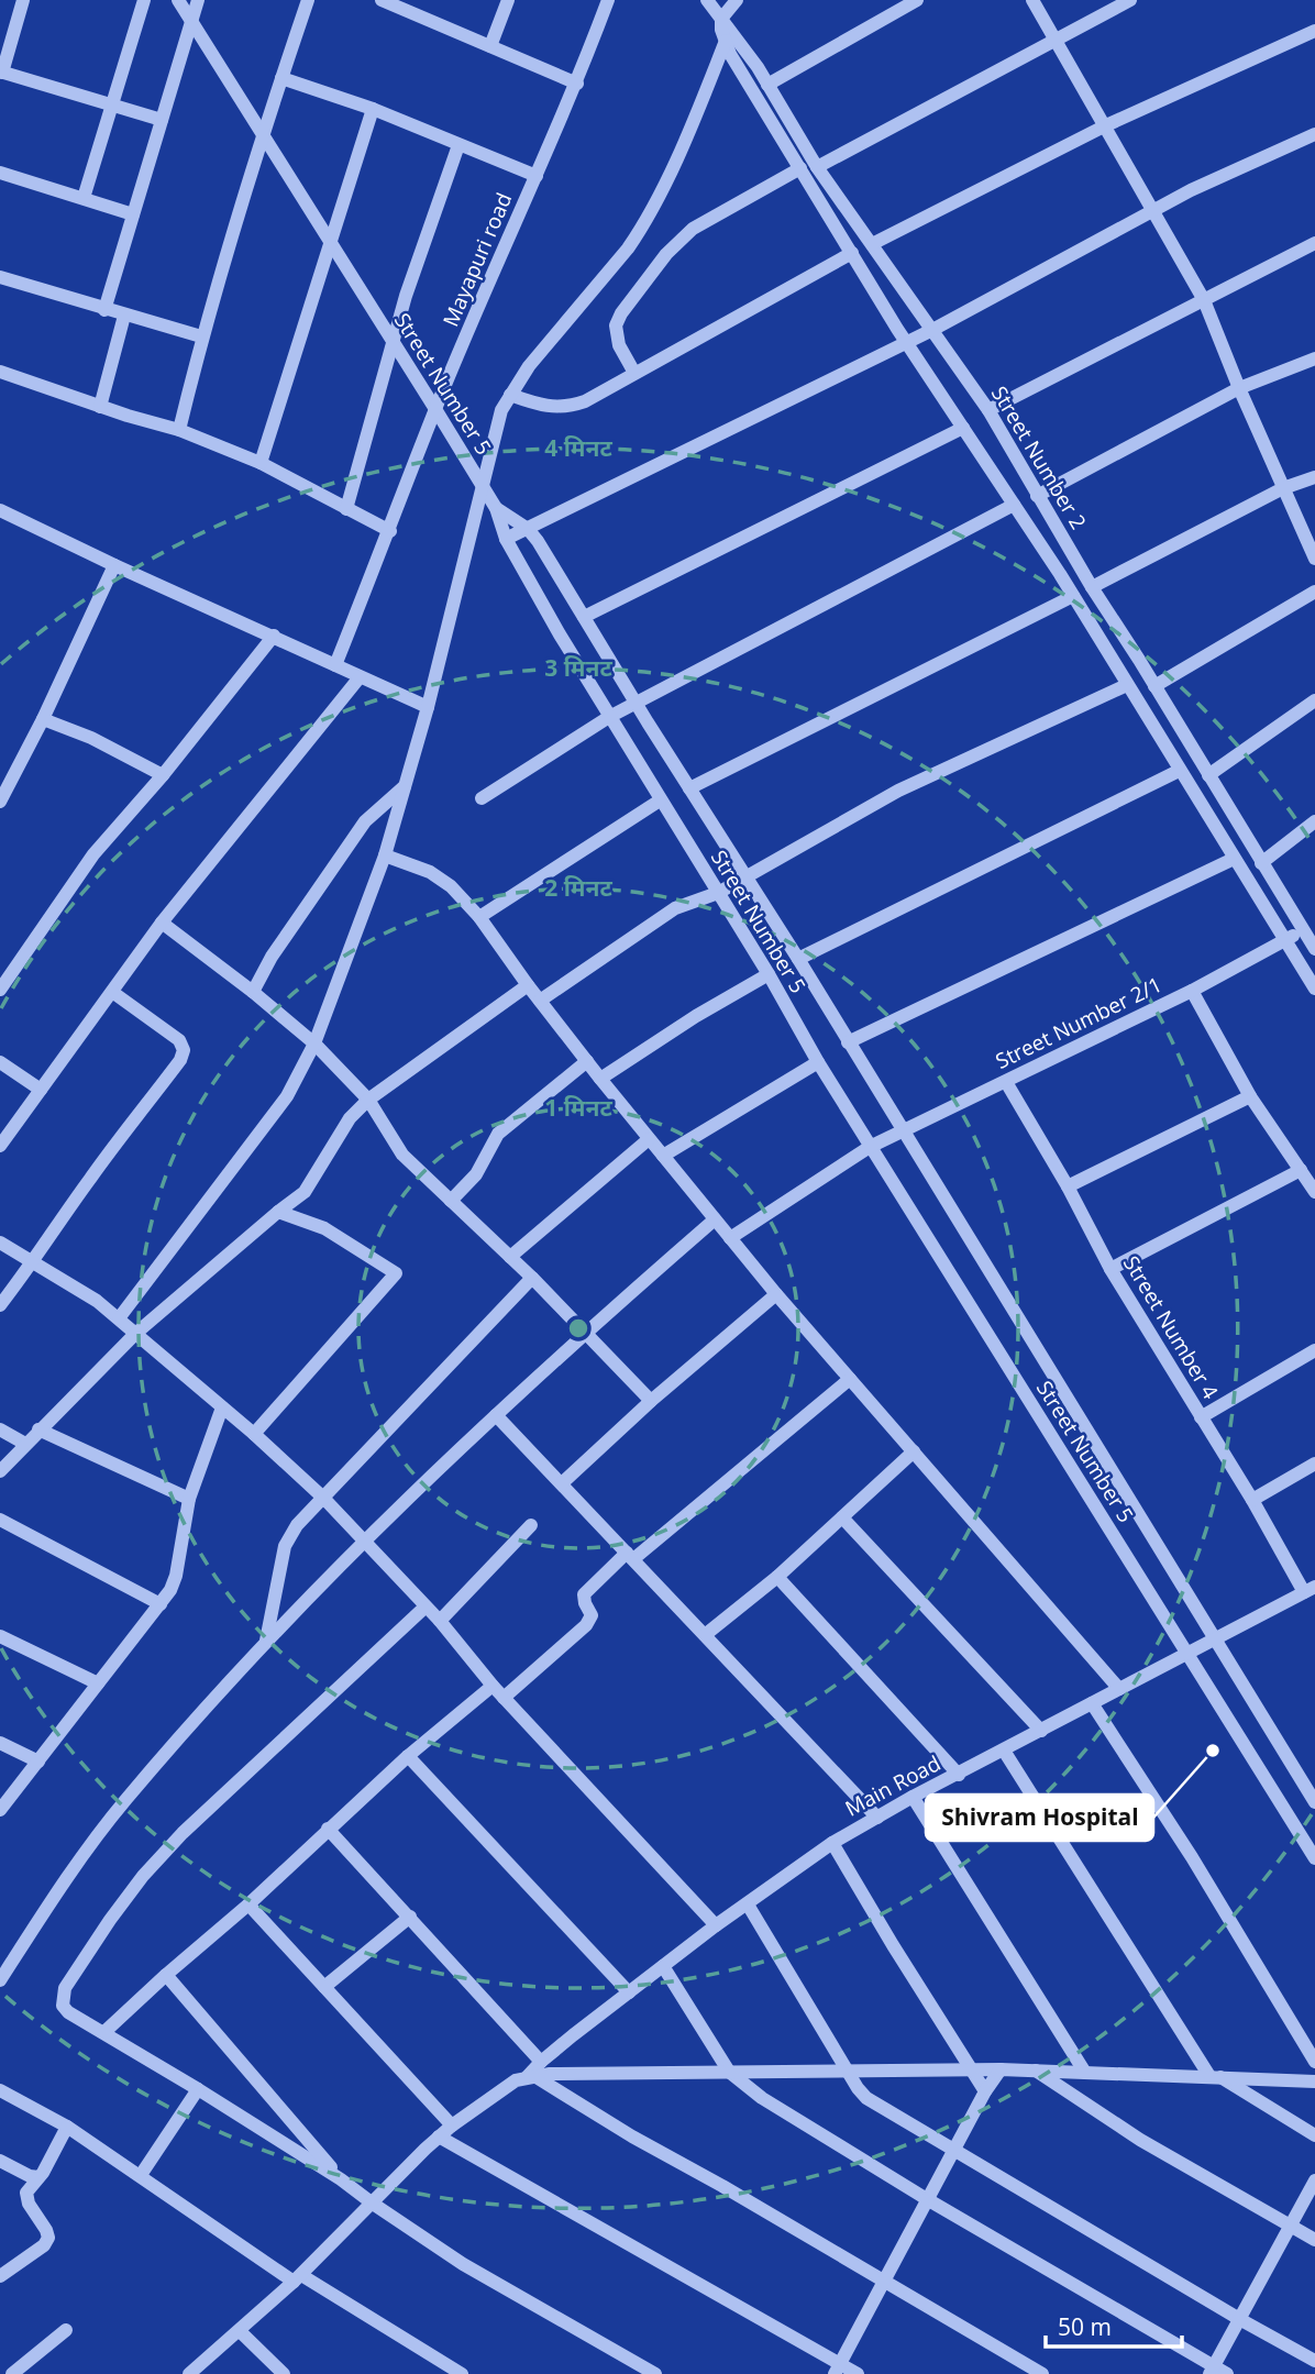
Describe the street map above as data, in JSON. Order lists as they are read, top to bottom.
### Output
{
  "streets": {
    "street": [
      "Mayapuri road",
      "Street Number 5",
      "Street Number 2",
      "Street Number 2/1",
      "Street Number 4",
      "Main Road"
    ]
  },
  "crossings": [
    ["Mayapuri road", "Street Number 5"],
    ["Street Number 5", "Street Number 2/1"],
    ["Street Number 5", "Main Road"],
    ["Street Number 2", "Street Number 2/1"],
    ["Street Number 2/1", "Street Number 4"],
    ["Street Number 4", "Main Road"]
  ],
  "places": ["Shivram Hospital"],
  "scale_bar": "50 m",
  "rings": [
    "4 मिनट",
    "3 मिनट",
    "2 मिनट",
    "1 मिनट"
  ]
}
